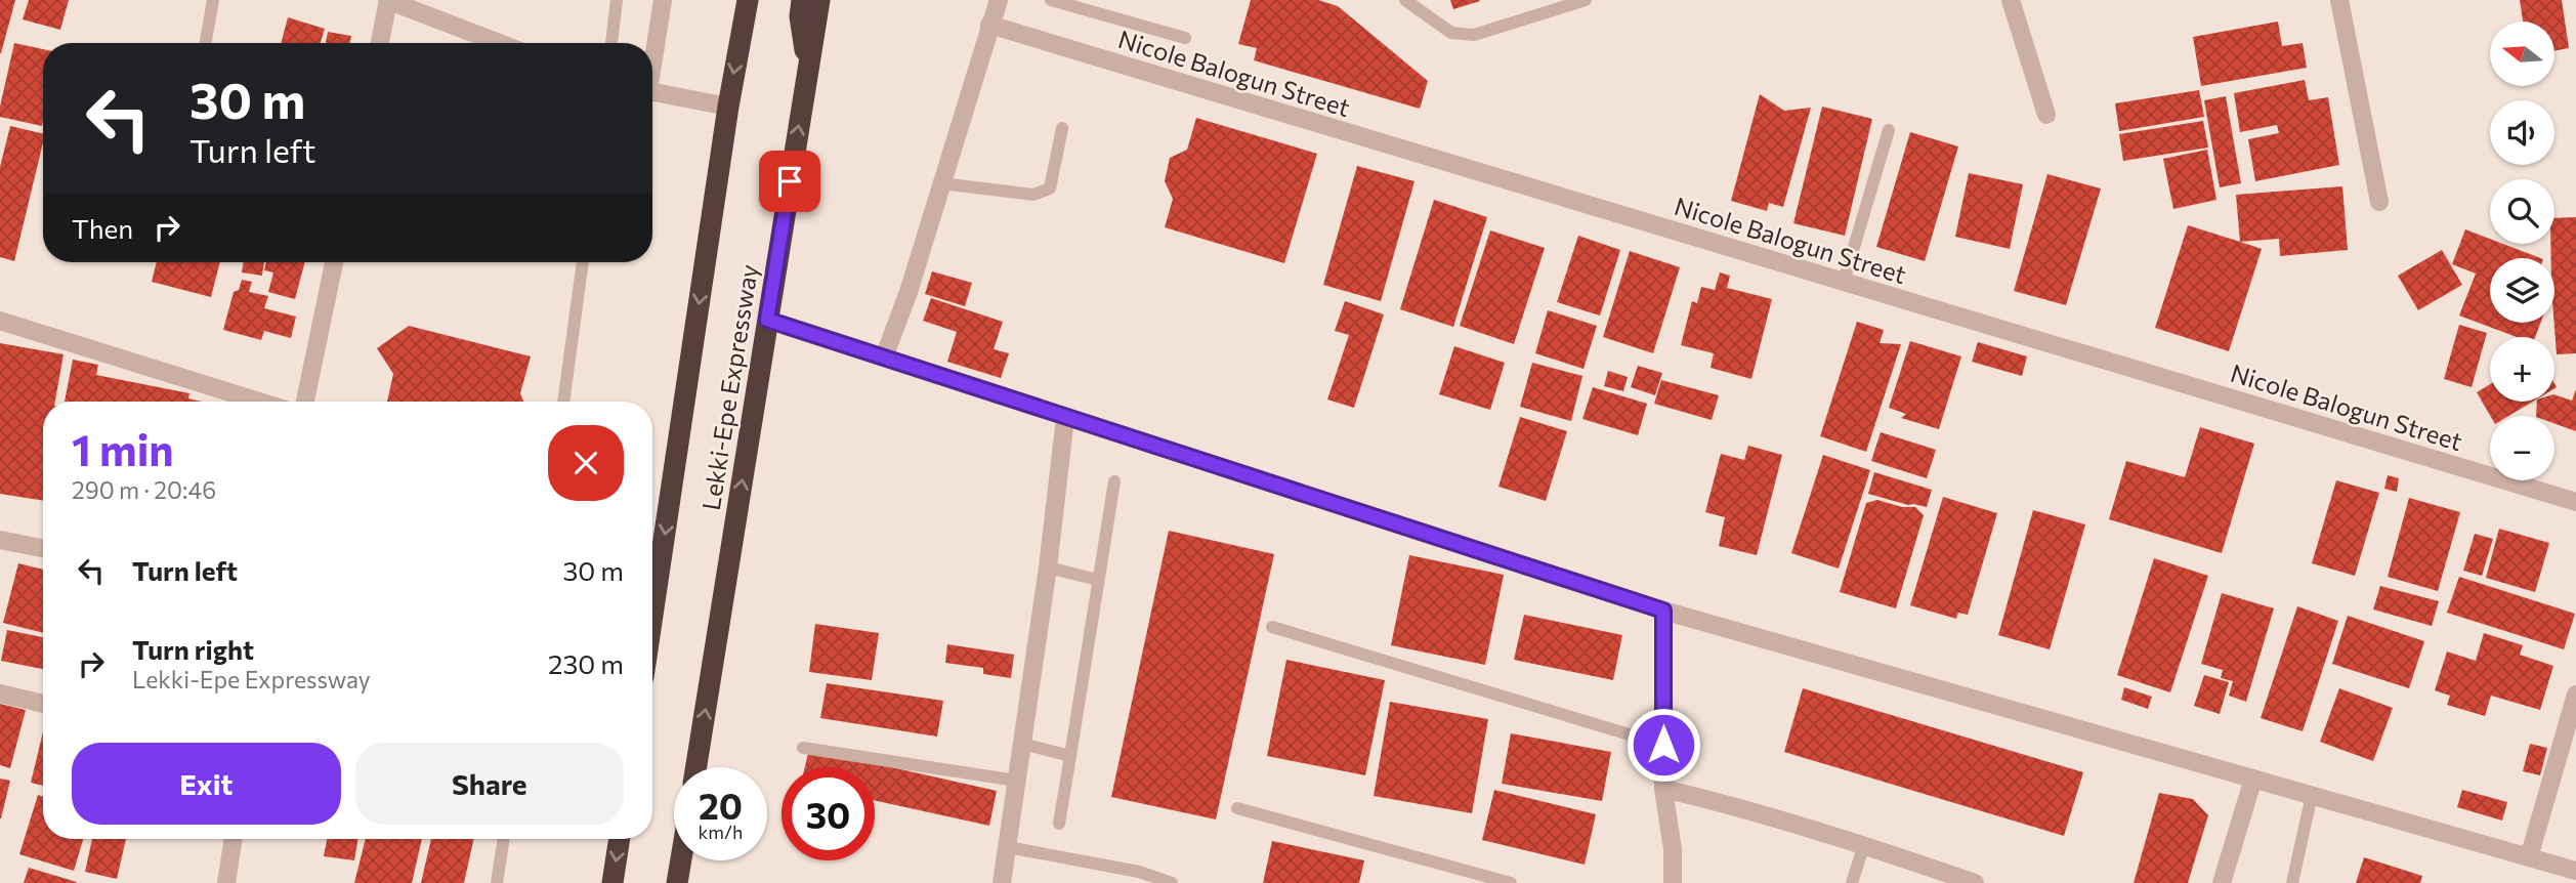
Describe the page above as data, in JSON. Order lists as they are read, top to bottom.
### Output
{
  "streets": {
    "highway": ["Lekki-Epe Expressway"],
    "street": ["Nicole Balogun Street"]
  },
  "north": "left",
  "page": {
    "map_buttons": ["+", "−"],
    "turn": ["30 m", "Turn left"],
    "then": "Then",
    "heading": ["1 min", "290 m · 20:46"],
    "list": [
      {
        "name": "Turn left",
        "value": "30 m"
      },
      {
        "name": "Turn right",
        "note": "Lekki-Epe Expressway",
        "value": "230 m"
      }
    ],
    "buttons": ["Exit", "Share"],
    "speed": "20 km/h",
    "limit": "30"
  }
}
